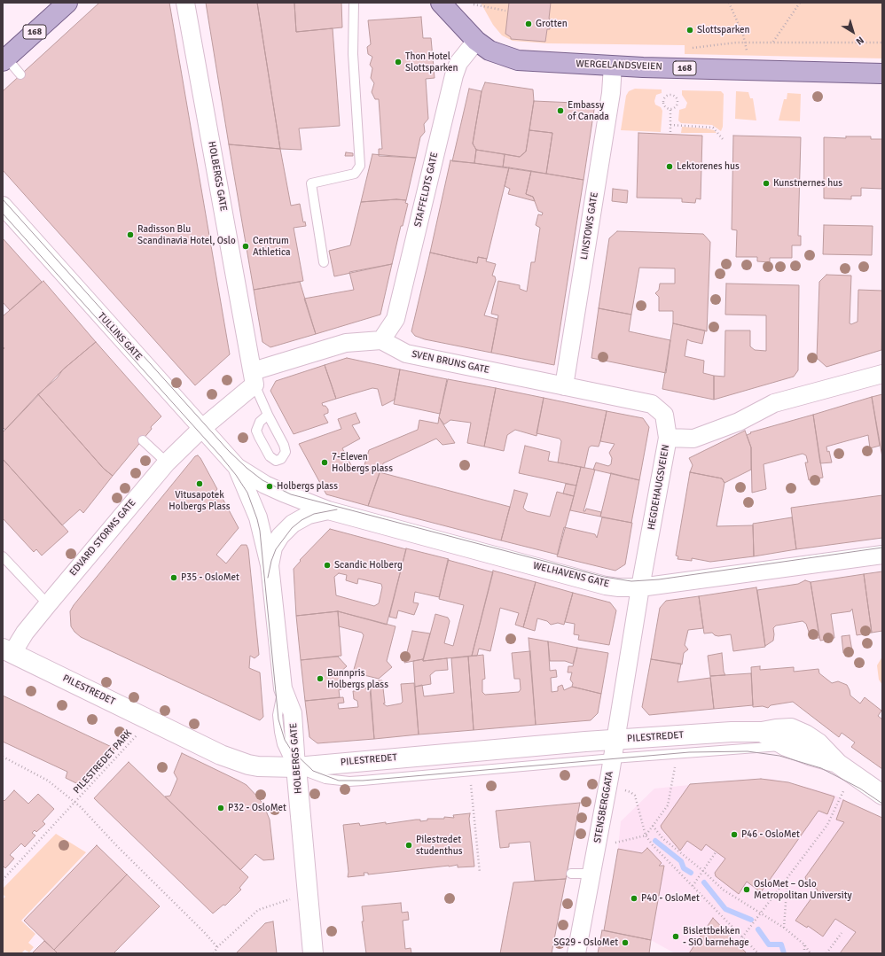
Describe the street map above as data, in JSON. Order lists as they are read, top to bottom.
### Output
{
  "streets": {
    "main road": [
      "168",
      "WERGELANDSVEIEN",
      "HOLBERGS GATE",
      "PILESTREDET"
    ],
    "street": [
      "STAFFELDTS GATE",
      "LINSTOWS GATE",
      "TULLINS GATE",
      "SVEN BRUNS GATE",
      "HEGDEHAUGSVEIEN",
      "EDVARD STORMS GATE",
      "WELHAVENS GATE",
      "STENSBERGGATA"
    ],
    "path": ["PILESTREDET PARK"]
  },
  "crossings": [
    ["WERGELANDSVEIEN", "STAFFELDTS GATE"],
    ["WERGELANDSVEIEN", "LINSTOWS GATE"],
    ["HOLBERGS GATE", "PILESTREDET"],
    ["STAFFELDTS GATE", "SVEN BRUNS GATE"],
    ["LINSTOWS GATE", "SVEN BRUNS GATE"],
    ["TULLINS GATE", "EDVARD STORMS GATE"],
    ["SVEN BRUNS GATE", "HEGDEHAUGSVEIEN"],
    ["HEGDEHAUGSVEIEN", "WELHAVENS GATE"],
    ["HEGDEHAUGSVEIEN", "PILESTREDET"],
    ["HEGDEHAUGSVEIEN", "STENSBERGGATA"],
    ["EDVARD STORMS GATE", "PILESTREDET"],
    ["PILESTREDET", "STENSBERGGATA"]
  ],
  "places": [
    "Grotten",
    "Slottsparken",
    "Thon Hotel Slottsparken",
    "Embassy of Canada",
    "Lektorenes hus",
    "Kunstnernes hus",
    "Radisson Blu Scandinavia Hotel, Oslo",
    "Centrum Athletica",
    "7-Eleven Holbergs plass",
    "Vitusapotek Holbergs Plass",
    "Holbergs plass",
    "Scandic Holberg",
    "P35 - OsloMet",
    "Bunnpris Holbergs plass",
    "P32 - OsloMet",
    "P46 - OsloMet",
    "Pilestredet studenthus",
    "OsloMet – Oslo Metropolitan University",
    "P40 - OsloMet",
    "Bislettbekken - SiO barnehage",
    "SG29 - OsloMet"
  ],
  "north": "bottom right"
}
